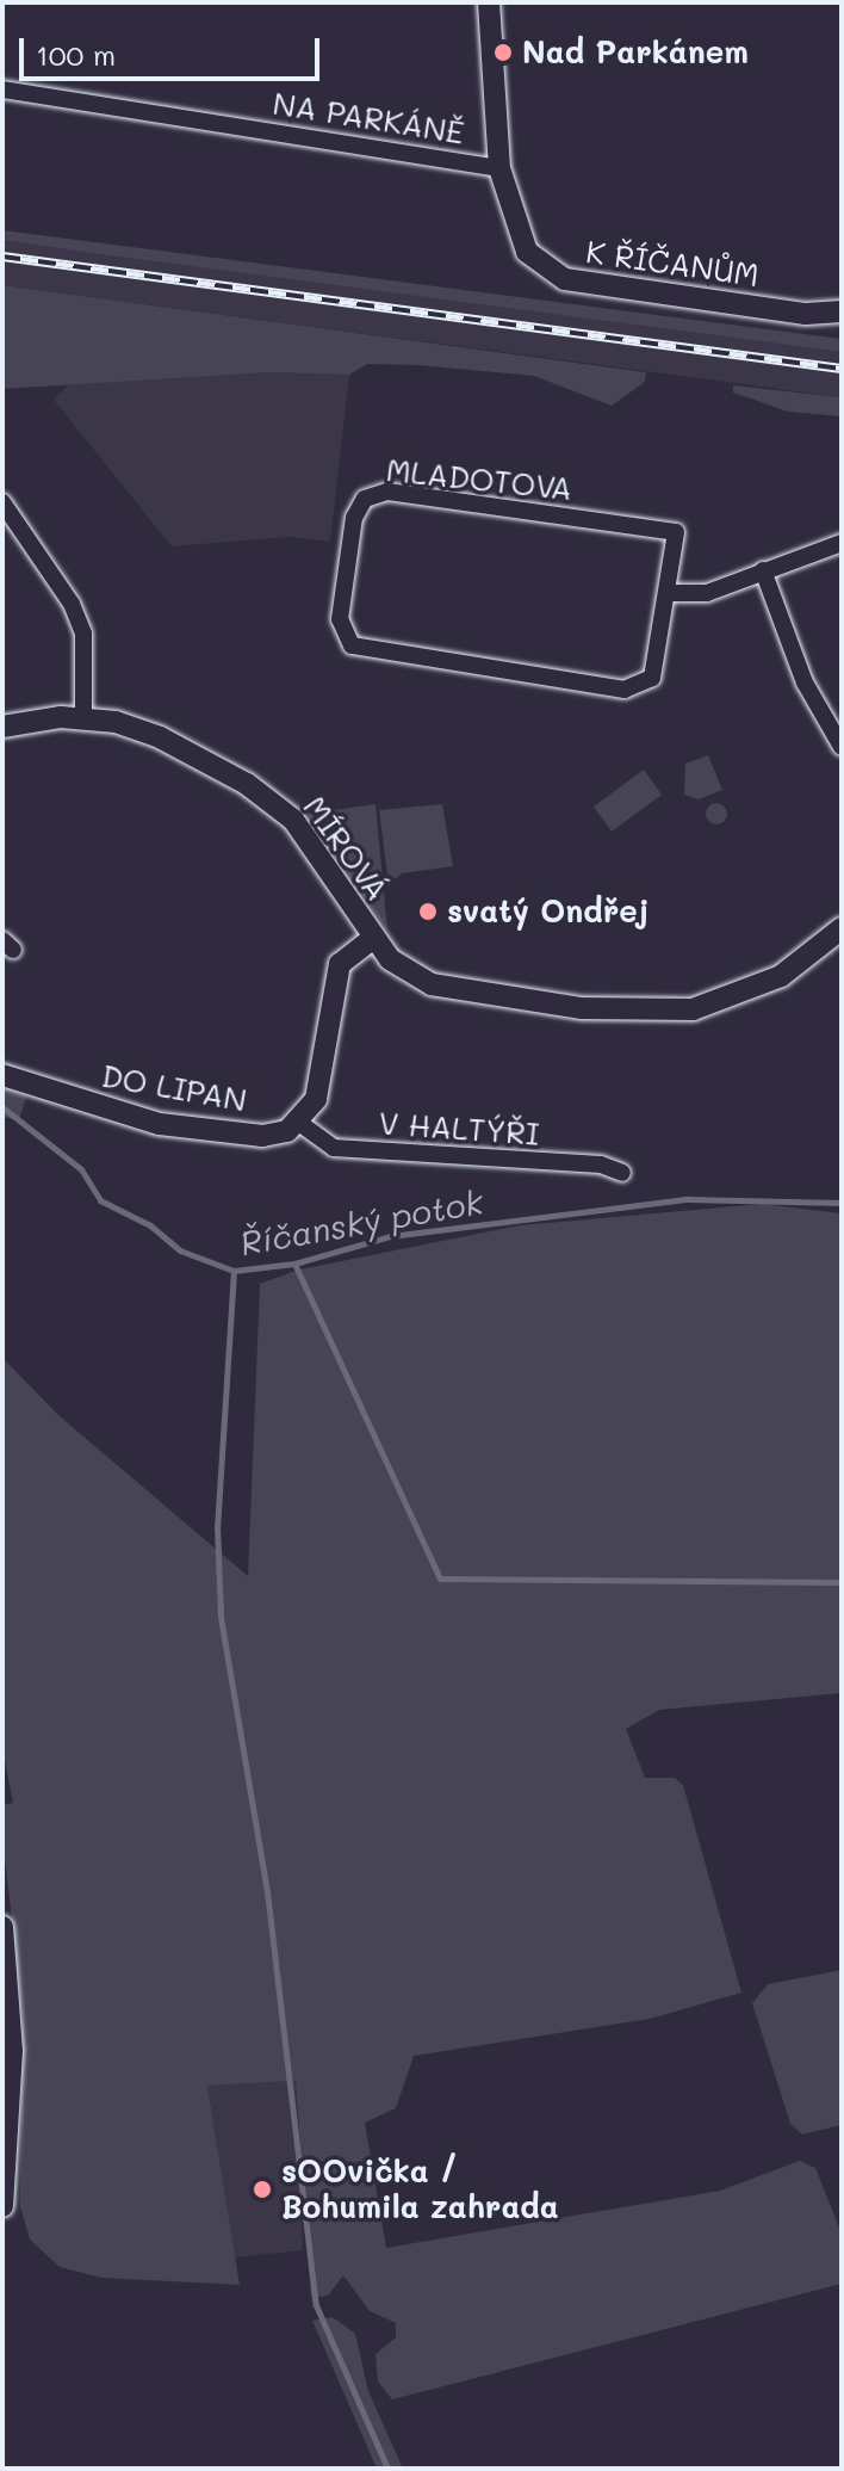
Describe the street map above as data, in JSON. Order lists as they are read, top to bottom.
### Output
{
  "streets": {
    "street": [
      "NA PARKÁNĚ",
      "K ŘÍČANŮM",
      "MLADOTOVA",
      "MÍROVÁ",
      "DO LIPAN",
      "V HALTÝŘI"
    ]
  },
  "crossings": [
    ["NA PARKÁNĚ", "K ŘÍČANŮM"],
    ["DO LIPAN", "V HALTÝŘI"]
  ],
  "water": ["Říčanský potok"],
  "places": ["Nad Parkánem", "svatý Ondřej", "sOOvička / Bohumila zahrada"],
  "scale_bar": "100 m"
}
